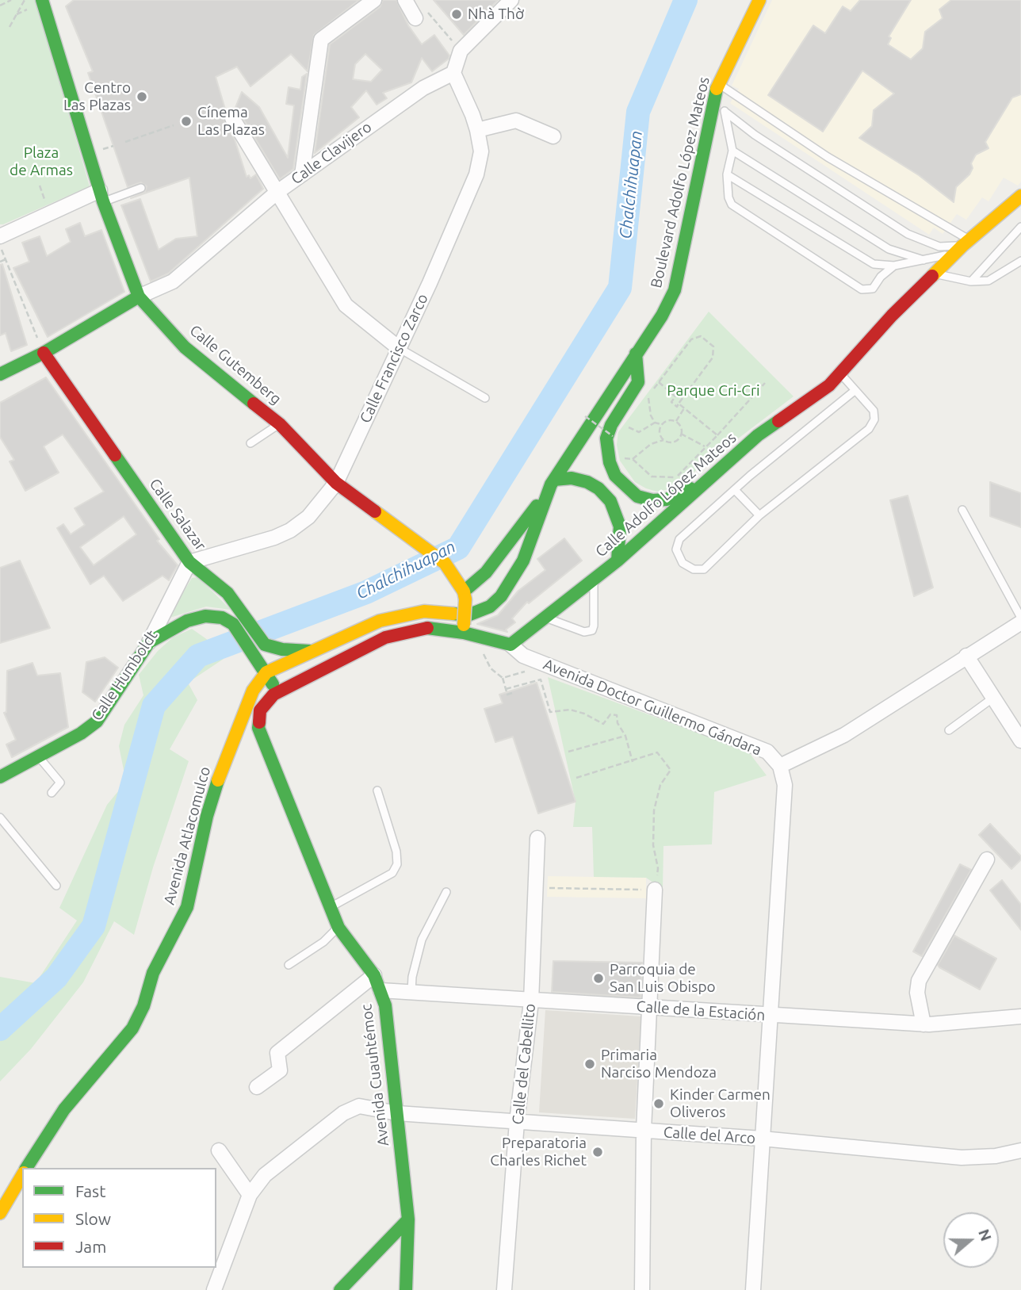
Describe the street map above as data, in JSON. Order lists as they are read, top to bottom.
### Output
{
  "streets": {
    "main road": [
      "Boulevard Adolfo López Mateos",
      "Calle Gutemberg",
      "Calle Adolfo López Mateos",
      "Calle Salazar",
      "Calle Humboldt",
      "Avenida Atlacomulco",
      "Avenida Cuauhtémoc"
    ],
    "street": [
      "Calle Clavijero",
      "Calle Francisco Zarco",
      "Avenida Doctor Guillermo Gándara",
      "Calle de la Estación",
      "Calle del Cabellito",
      "Calle del Arco"
    ]
  },
  "crossings": [
    ["Calle Clavijero", "Calle Francisco Zarco"],
    ["Calle Clavijero", "Calle Gutemberg"],
    ["Calle Francisco Zarco", "Calle Gutemberg"],
    ["Calle Francisco Zarco", "Calle Salazar"],
    ["Calle Francisco Zarco", "Calle Humboldt"],
    ["Calle Adolfo López Mateos", "Avenida Doctor Guillermo Gándara"],
    ["Calle Salazar", "Calle Humboldt"],
    ["Calle de la Estación", "Calle del Cabellito"],
    ["Calle de la Estación", "Avenida Cuauhtémoc"],
    ["Calle del Cabellito", "Calle del Arco"],
    ["Avenida Cuauhtémoc", "Calle del Arco"]
  ],
  "water": ["Chalchihuapan"],
  "parks": ["Plaza de Armas", "Parque Cri-Cri"],
  "places": [
    "Nhà Thờ",
    "Centro Las Plazas",
    "Cínema Las Plazas",
    "Parroquia de San Luis Obispo",
    "Primaria Narciso Mendoza",
    "Kinder Carmen Oliveros",
    "Preparatoria Charles Richet"
  ],
  "legend": ["Fast", "Slow", "Jam"],
  "north": "right"
}
